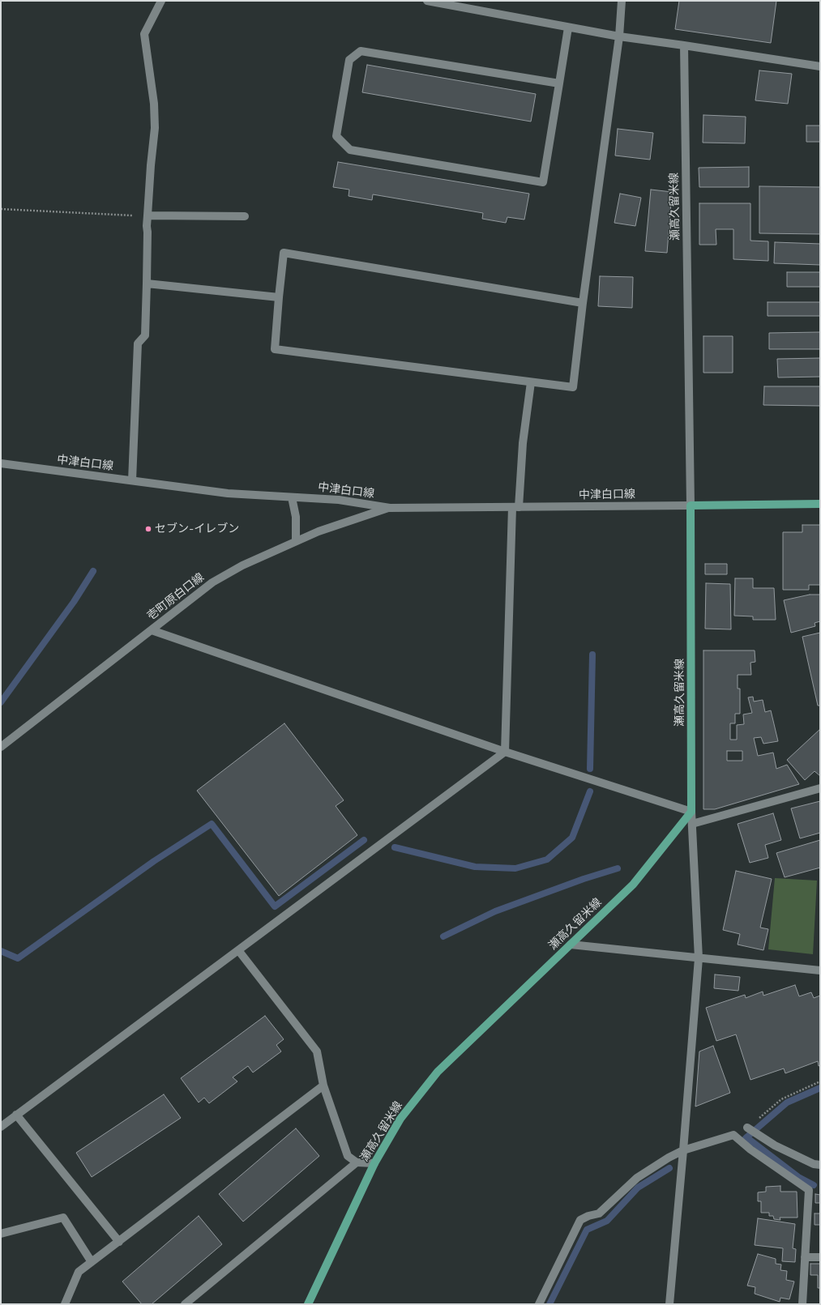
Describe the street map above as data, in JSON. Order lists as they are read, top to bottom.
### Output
{
  "streets": {
    "main road": ["瀬高久留米線"],
    "street": ["中津白口線", "壱町原白口線"]
  },
  "crossings": [
    ["瀬高久留米線", "中津白口線"],
    ["中津白口線", "壱町原白口線"]
  ],
  "places": ["セブン-イレブン"]
}
